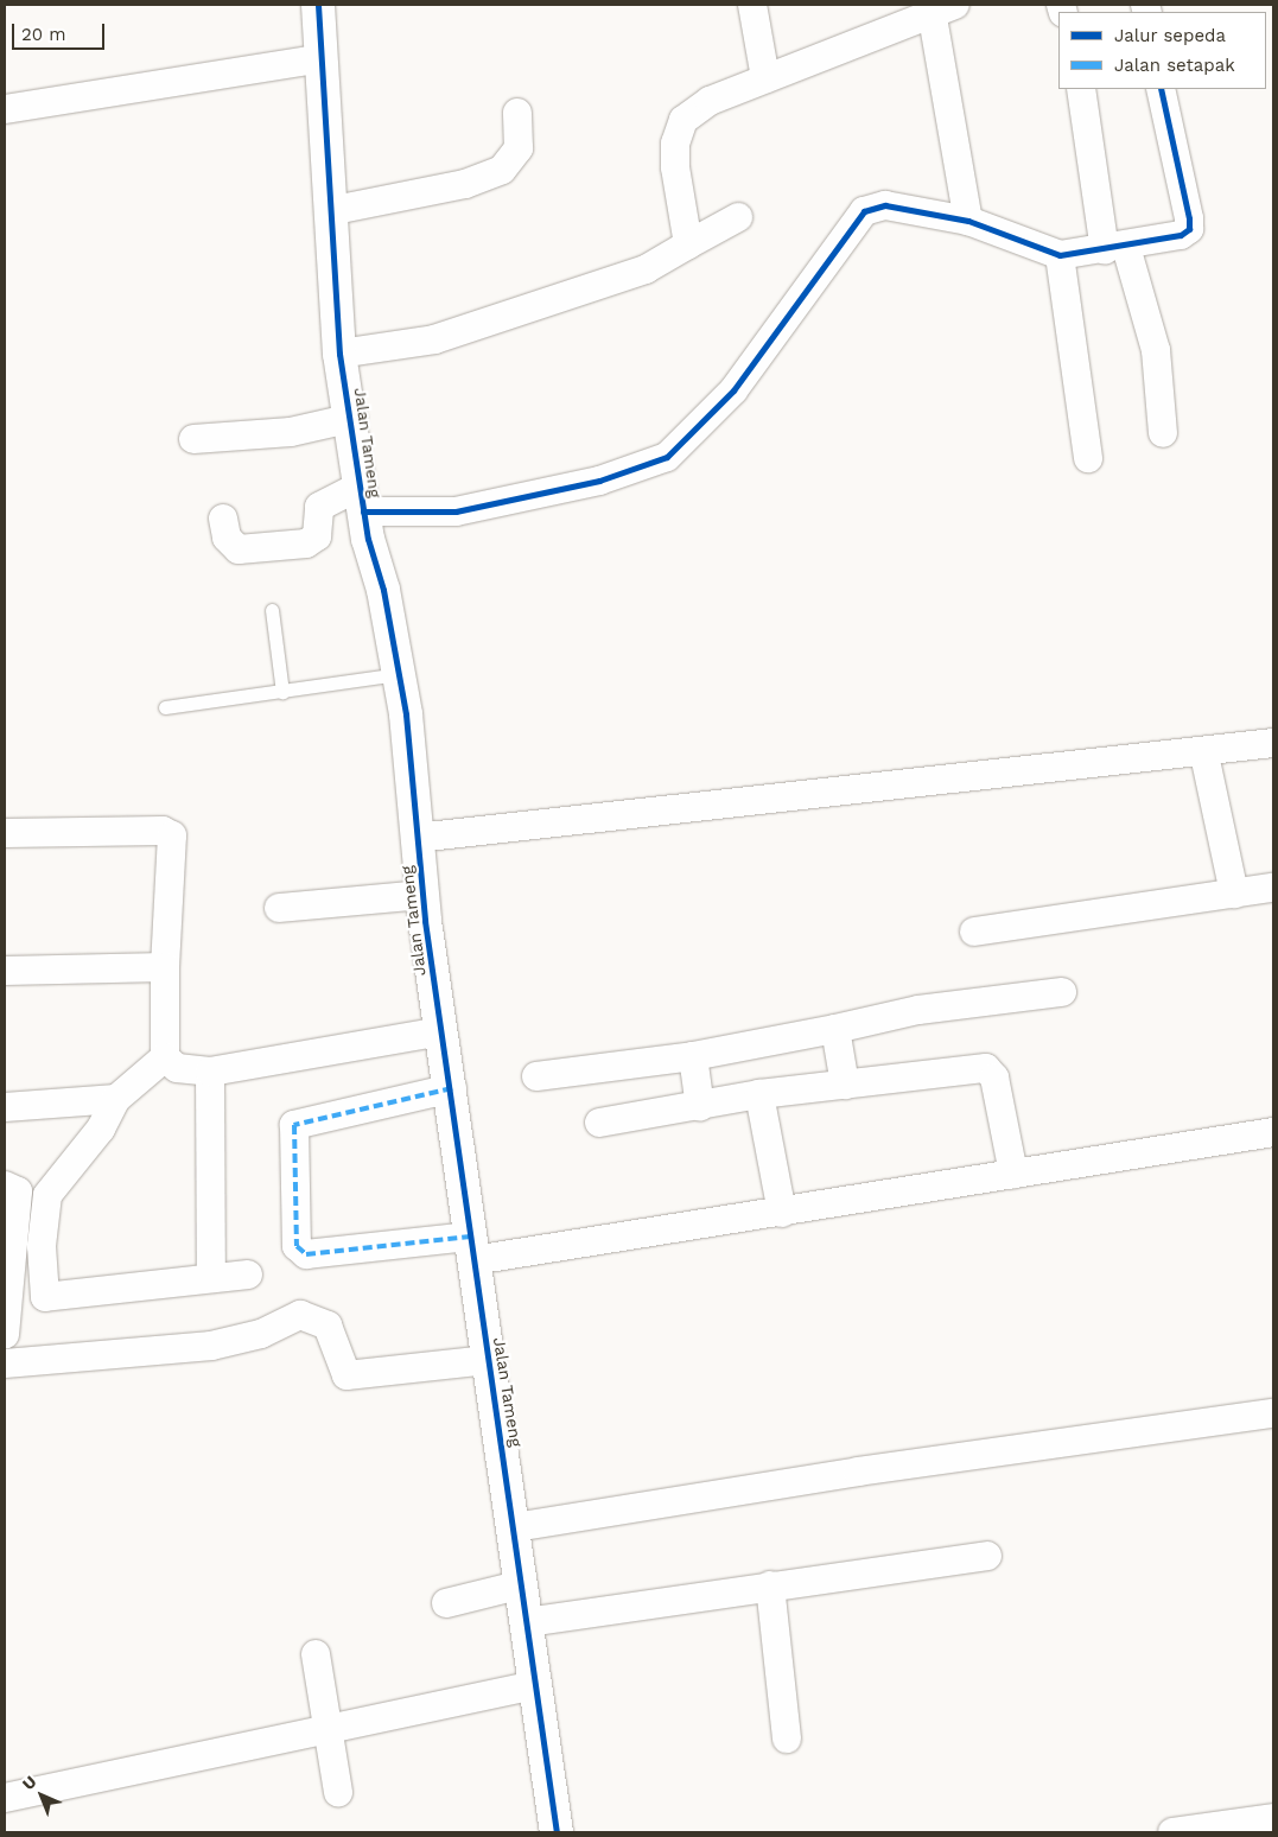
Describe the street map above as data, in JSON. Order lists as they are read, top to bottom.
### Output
{
  "streets": {
    "street": ["Jalan Tameng"]
  },
  "legend": ["Jalur sepeda", "Jalan setapak"],
  "scale_bar": "20 m",
  "north": "top left"
}
